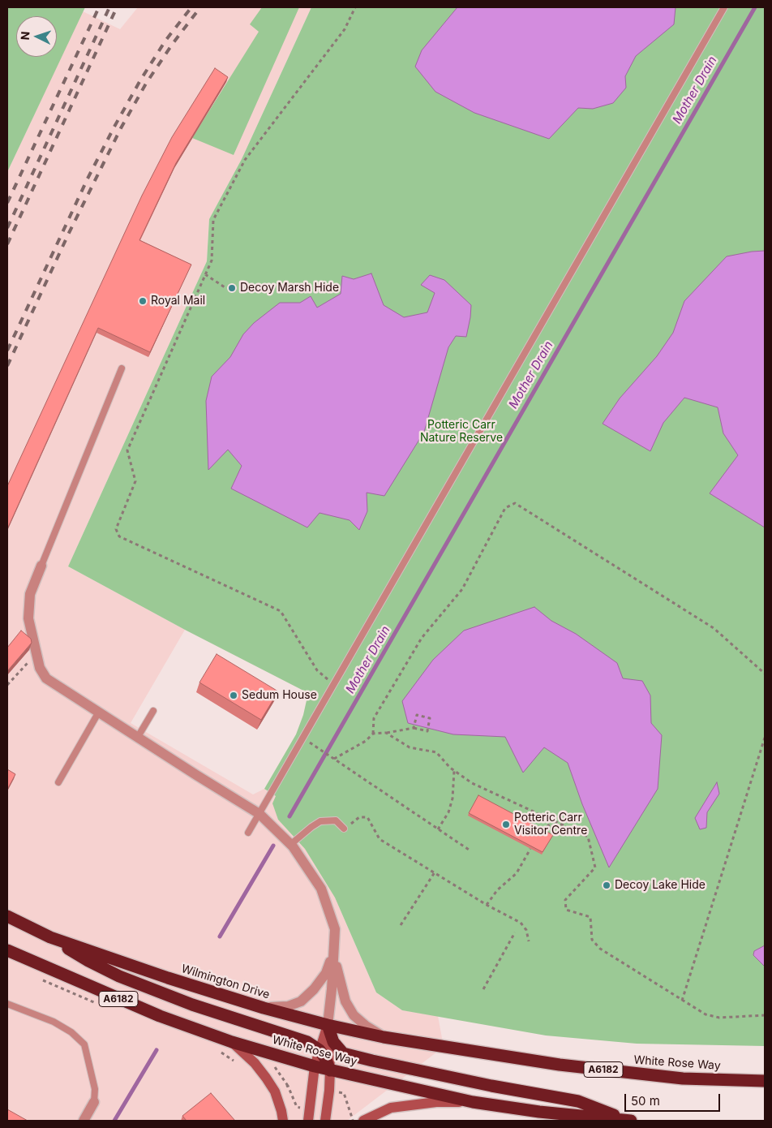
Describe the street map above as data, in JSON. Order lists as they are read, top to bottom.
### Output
{
  "streets": {
    "highway": ["Wilmington Drive", "A6182", "White Rose Way"]
  },
  "crossings": [
    ["Wilmington Drive", "White Rose Way"]
  ],
  "water": ["Mother Drain"],
  "parks": ["Potteric Carr Nature Reserve"],
  "places": [
    "Decoy Marsh Hide",
    "Royal Mail",
    "Sedum House",
    "Potteric Carr Visitor Centre",
    "Decoy Lake Hide"
  ],
  "scale_bar": "50 m",
  "north": "left"
}
